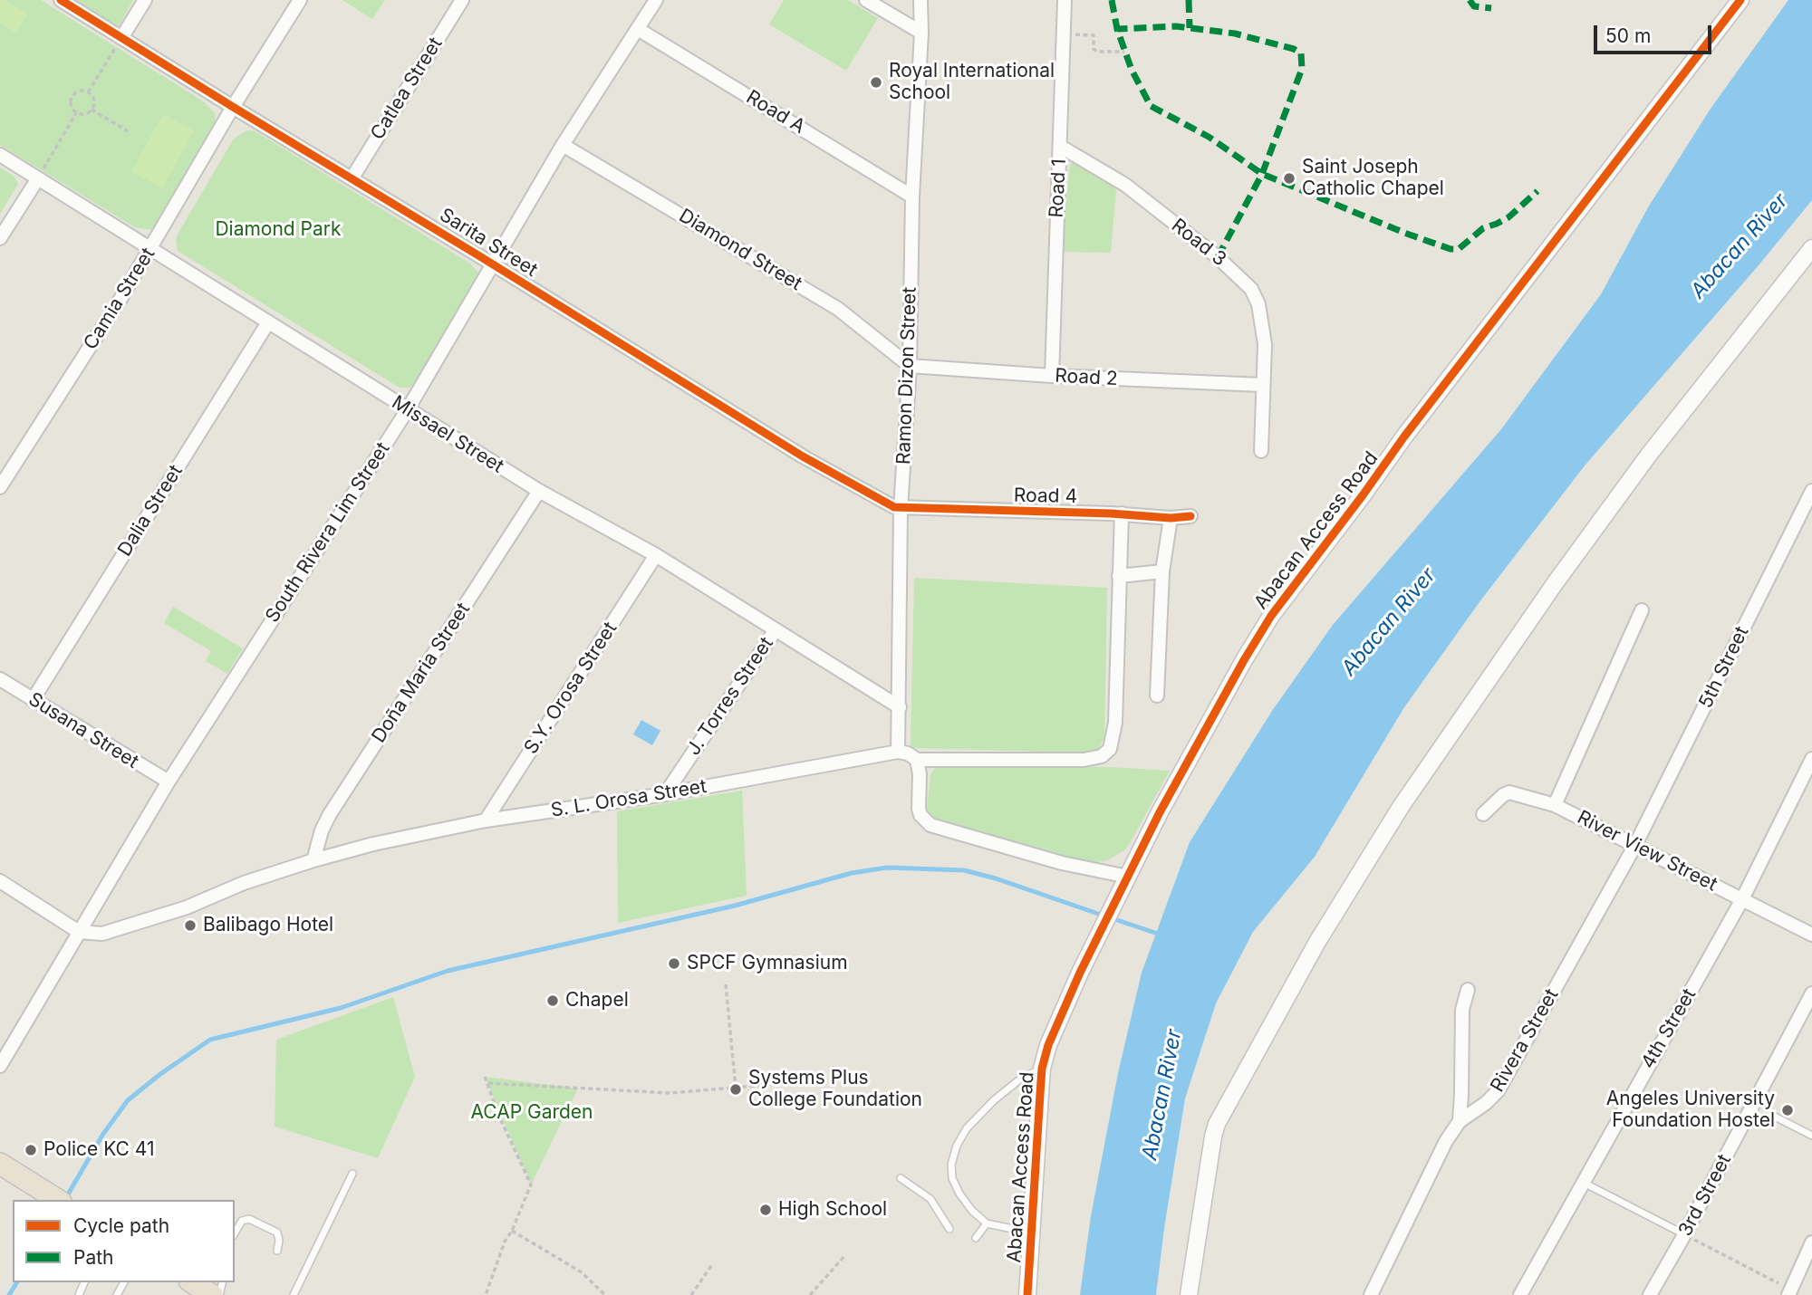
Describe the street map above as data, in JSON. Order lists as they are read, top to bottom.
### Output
{
  "streets": {
    "street": [
      "Catlea Street",
      "Road A",
      "Road 1",
      "Sarita Street",
      "Road 3",
      "Diamond Street",
      "Camia Street",
      "Ramon Dizon Street",
      "Road 2",
      "Missael Street",
      "Road 4",
      "Dalia Street",
      "Abacan Access Road",
      "South Rivera Lim Street",
      "5th Street",
      "Doña Maria Street",
      "S.Y. Orosa Street",
      "J. Torres Street",
      "Susana Street",
      "S. L. Orosa Street",
      "River View Street",
      "4th Street",
      "Rivera Street",
      "3rd Street"
    ]
  },
  "crossings": [
    ["Catlea Street", "Sarita Street"],
    ["Road A", "Ramon Dizon Street"],
    ["Road A", "South Rivera Lim Street"],
    ["Road 1", "Road 3"],
    ["Road 1", "Road 2"],
    ["Sarita Street", "Camia Street"],
    ["Sarita Street", "Ramon Dizon Street"],
    ["Sarita Street", "Road 4"],
    ["Sarita Street", "South Rivera Lim Street"],
    ["Road 3", "Road 2"],
    ["Diamond Street", "Ramon Dizon Street"],
    ["Diamond Street", "Road 2"],
    ["Diamond Street", "South Rivera Lim Street"],
    ["Camia Street", "Missael Street"],
    ["Ramon Dizon Street", "Road 2"],
    ["Ramon Dizon Street", "Missael Street"],
    ["Ramon Dizon Street", "Road 4"],
    ["Ramon Dizon Street", "S. L. Orosa Street"],
    ["Missael Street", "Dalia Street"],
    ["Missael Street", "South Rivera Lim Street"],
    ["Missael Street", "Doña Maria Street"],
    ["Missael Street", "S.Y. Orosa Street"],
    ["Missael Street", "J. Torres Street"],
    ["Dalia Street", "Susana Street"],
    ["South Rivera Lim Street", "Susana Street"],
    ["South Rivera Lim Street", "S. L. Orosa Street"],
    ["5th Street", "River View Street"],
    ["5th Street", "Rivera Street"],
    ["Doña Maria Street", "S. L. Orosa Street"],
    ["S.Y. Orosa Street", "S. L. Orosa Street"],
    ["J. Torres Street", "S. L. Orosa Street"],
    ["River View Street", "4th Street"],
    ["River View Street", "Rivera Street"]
  ],
  "water": ["Abacan River"],
  "parks": ["Diamond Park", "ACAP Garden"],
  "places": [
    "Royal International School",
    "Saint Joseph Catholic Chapel",
    "Balibago Hotel",
    "SPCF Gymnasium",
    "Chapel",
    "Systems Plus College Foundation",
    "Angeles University Foundation Hostel",
    "Police KC 41",
    "High School"
  ],
  "legend": ["Cycle path", "Path"],
  "scale_bar": "50 m"
}
